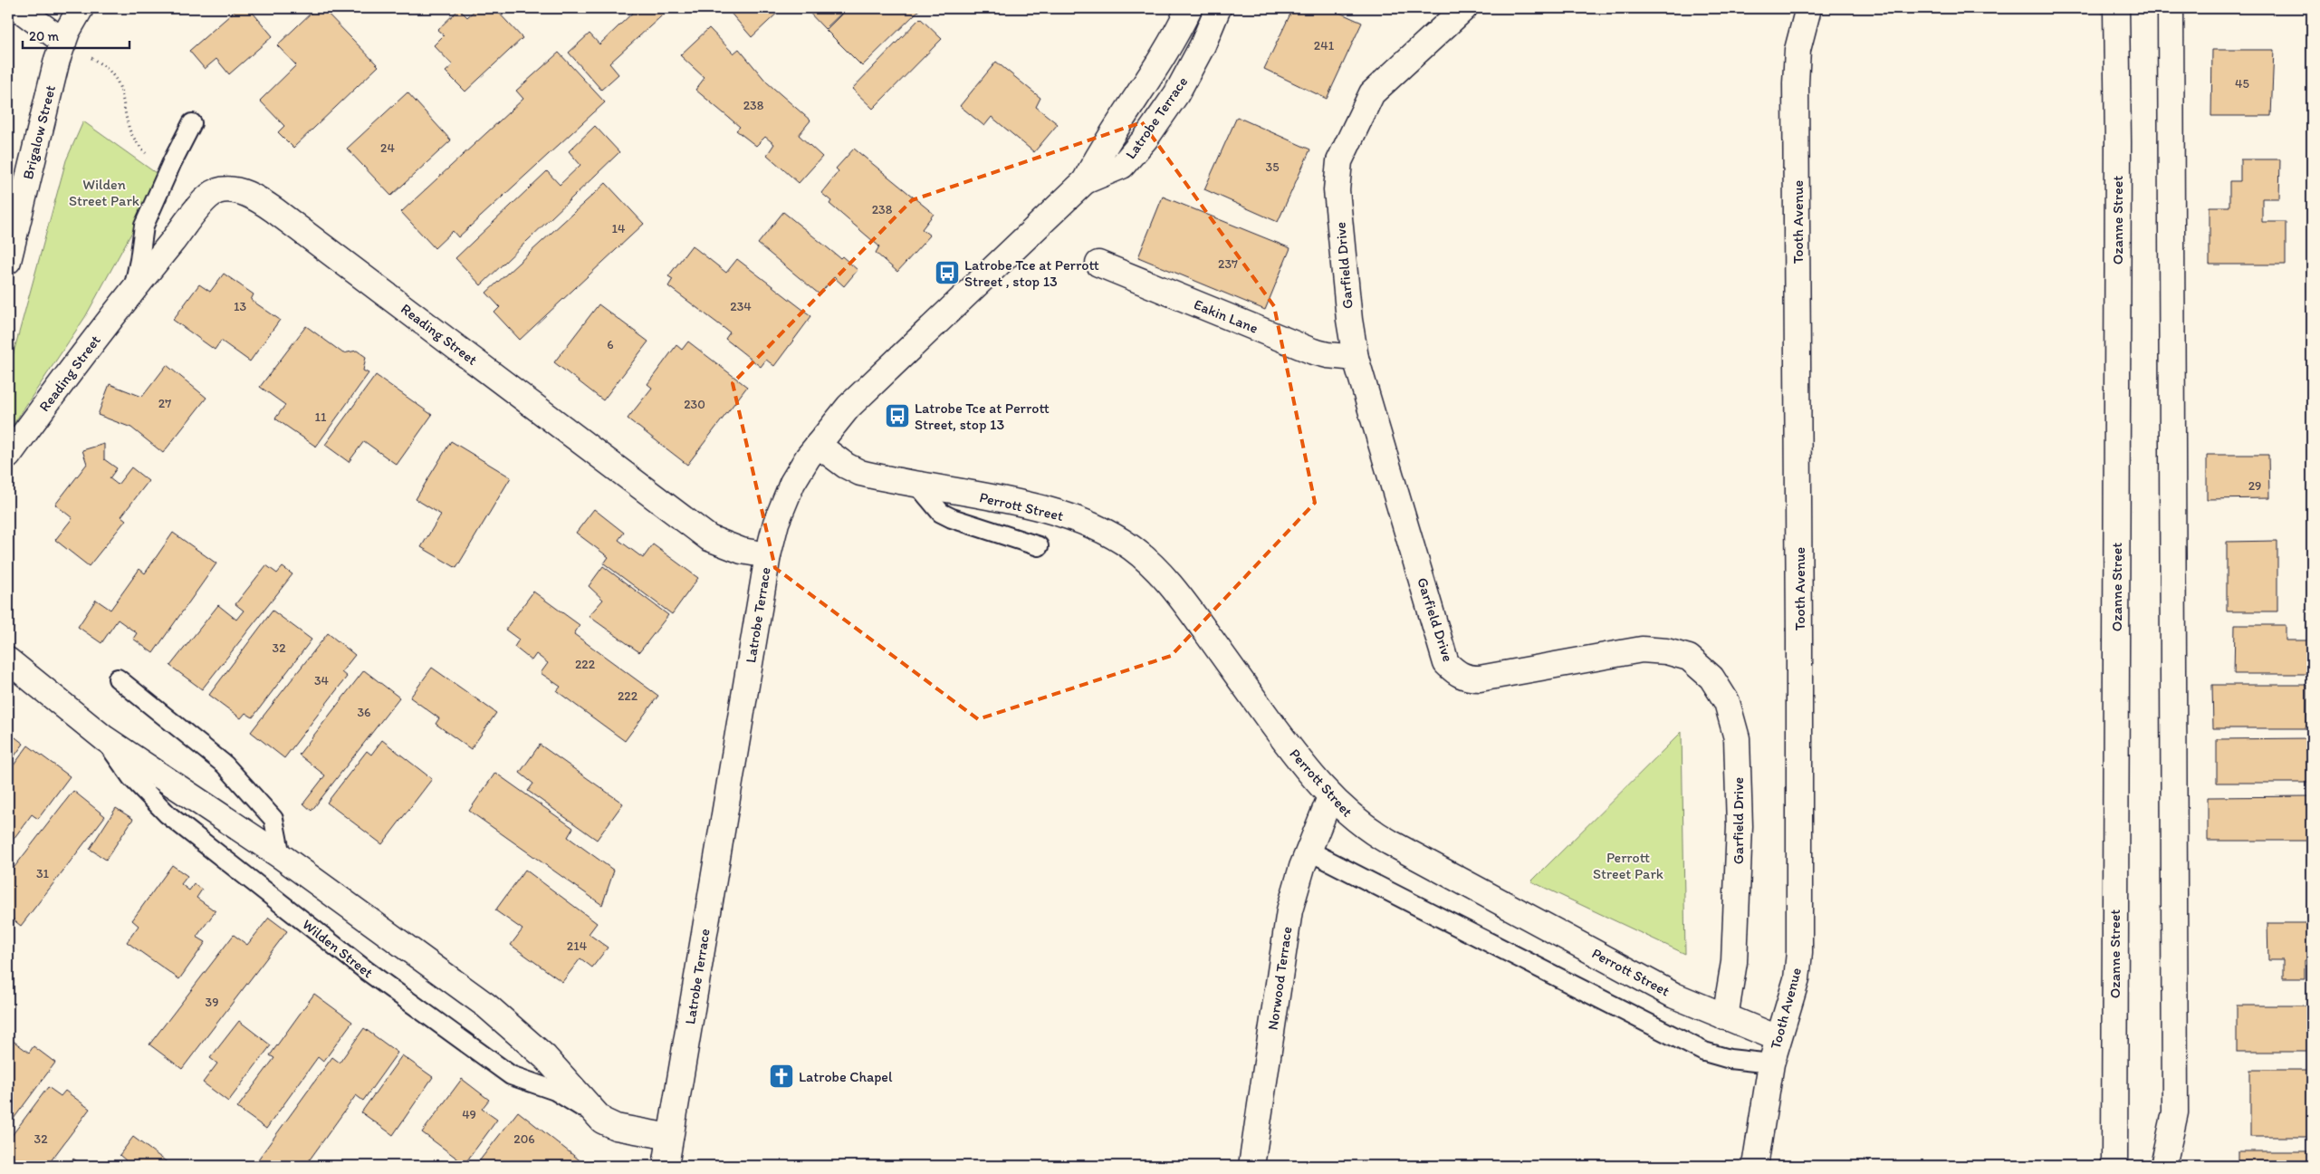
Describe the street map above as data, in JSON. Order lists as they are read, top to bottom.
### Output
{
  "streets": {
    "street": [
      "Latrobe Terrace",
      "Brigalow Street",
      "Ozanne Street",
      "Tooth Avenue",
      "Garfield Drive",
      "Eakin Lane",
      "Reading Street",
      "Perrott Street",
      "Wilden Street",
      "Norwood Terrace"
    ]
  },
  "crossings": [
    ["Latrobe Terrace", "Reading Street"],
    ["Latrobe Terrace", "Perrott Street"],
    ["Latrobe Terrace", "Wilden Street"],
    ["Tooth Avenue", "Perrott Street"],
    ["Garfield Drive", "Eakin Lane"],
    ["Garfield Drive", "Perrott Street"],
    ["Perrott Street", "Norwood Terrace"]
  ],
  "parks": ["Wilden Street Park", "Perrott Street Park"],
  "places": {
    "bus stop": ["Latrobe Tce at Perrott Street , stop 13", "Latrobe Tce at Perrott Street, stop 13"],
    "church": ["Latrobe Chapel"]
  },
  "house_numbers": [
    "241",
    "45",
    "238",
    "24",
    "35",
    "238",
    "14",
    "237",
    "13",
    "234",
    "6",
    "27",
    "230",
    "11",
    "29",
    "32",
    "222",
    "34",
    "222",
    "36",
    "31",
    "214",
    "39",
    "49",
    "32",
    "206"
  ],
  "scale_bar": "20 m"
}
